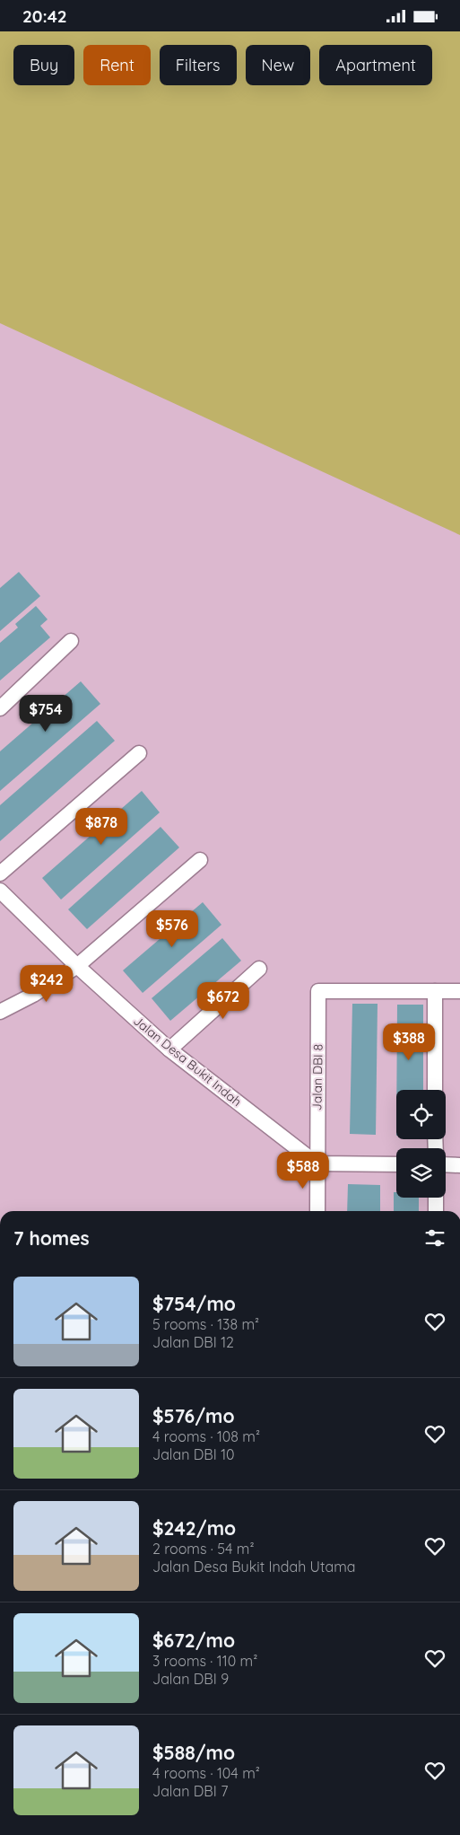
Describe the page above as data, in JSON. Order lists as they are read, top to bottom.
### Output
{
  "streets": {
    "street": ["Jalan Desa Bukit Indah", "Jalan DBI 8"]
  },
  "crossings": [
    ["Jalan Desa Bukit Indah", "Jalan DBI 8"]
  ],
  "page": {
    "status": "20:42",
    "chip": [
      "Buy",
      "Rent",
      "Filters",
      "New",
      "Apartment"
    ],
    "price": [
      "$754",
      "$878",
      "$576",
      "$242",
      "$672",
      "$388",
      "$588"
    ],
    "heading": "7 homes",
    "list": [
      {
        "name": "$754/mo",
        "note": "5 rooms · 138 m² · Jalan DBI 12"
      },
      {
        "name": "$576/mo",
        "note": "4 rooms · 108 m² · Jalan DBI 10"
      },
      {
        "name": "$242/mo",
        "note": "2 rooms · 54 m² · Jalan Desa Bukit Indah Utama"
      },
      {
        "name": "$672/mo",
        "note": "3 rooms · 110 m² · Jalan DBI 9"
      },
      {
        "name": "$588/mo",
        "note": "4 rooms · 104 m² · Jalan DBI 7"
      }
    ]
  }
}
